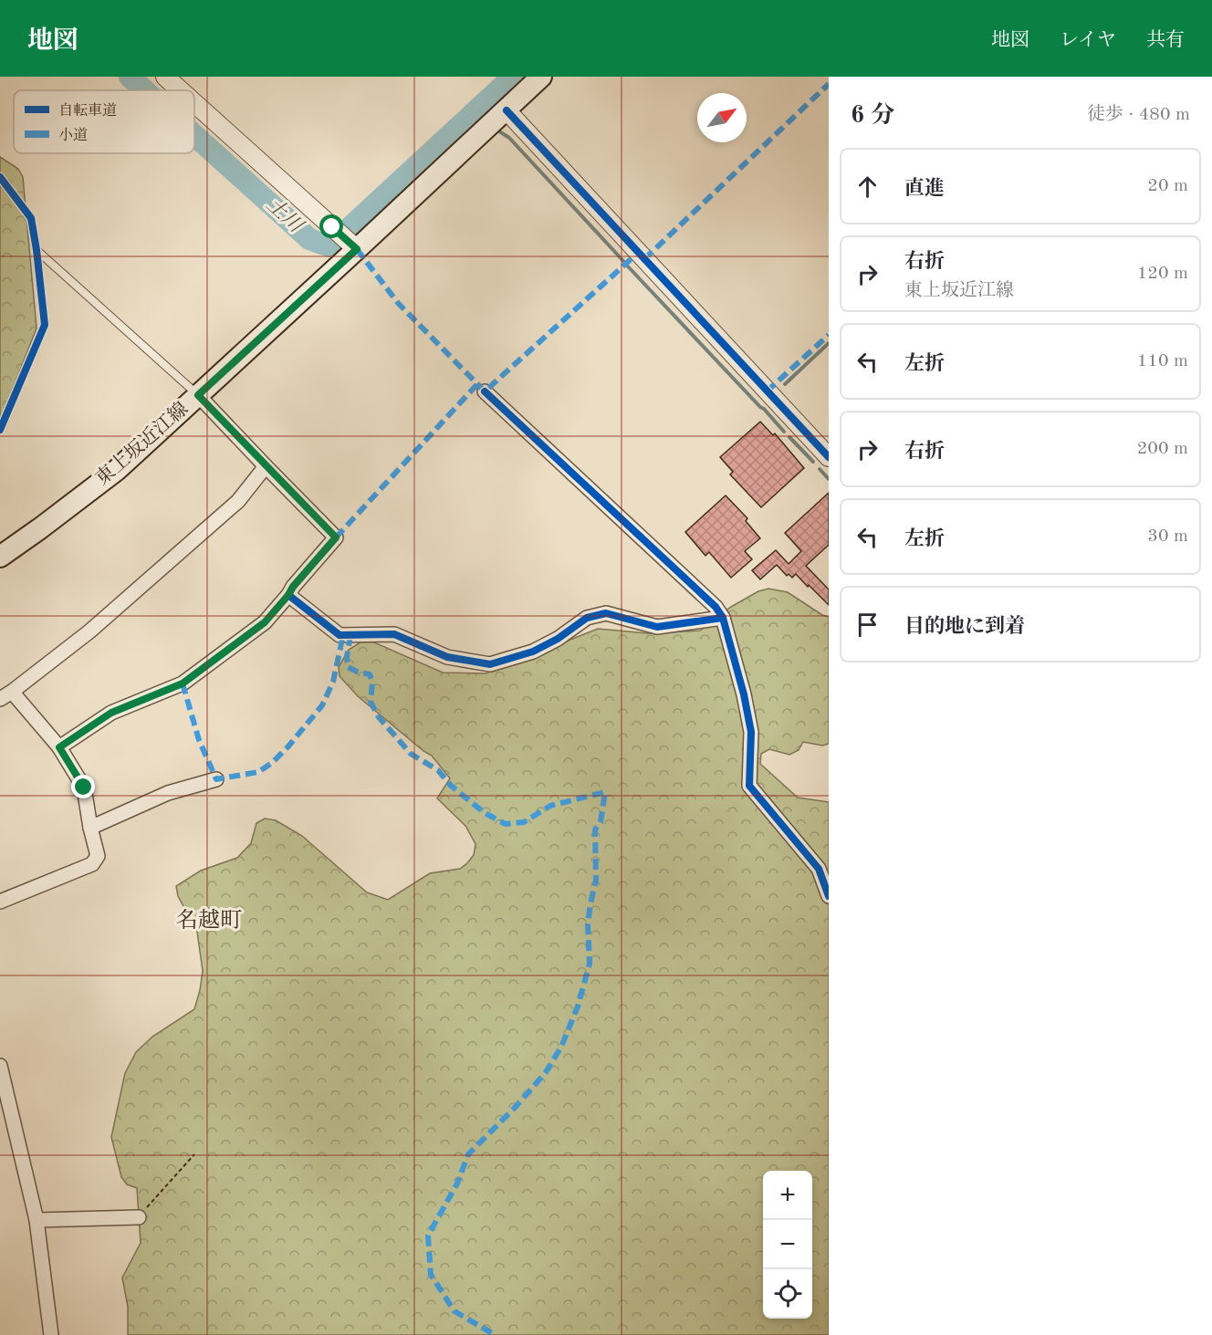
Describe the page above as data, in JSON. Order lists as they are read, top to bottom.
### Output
{
  "streets": {
    "main road": ["東上坂近江線"]
  },
  "districts": ["名越町"],
  "water": ["土川"],
  "legend": ["自転車道", "小道"],
  "north": "top right",
  "page": {
    "header": "地図",
    "nav": ["地図", "レイヤ", "共有"],
    "heading": ["6 分", "徒歩 · 480 m"],
    "list": [
      ["直進", "20 m"],
      ["右折", "東上坂近江線", "120 m"],
      ["左折", "110 m"],
      ["右折", "200 m"],
      ["左折", "30 m"],
      "目的地に到着"
    ],
    "map_buttons": ["+", "−"]
  }
}
